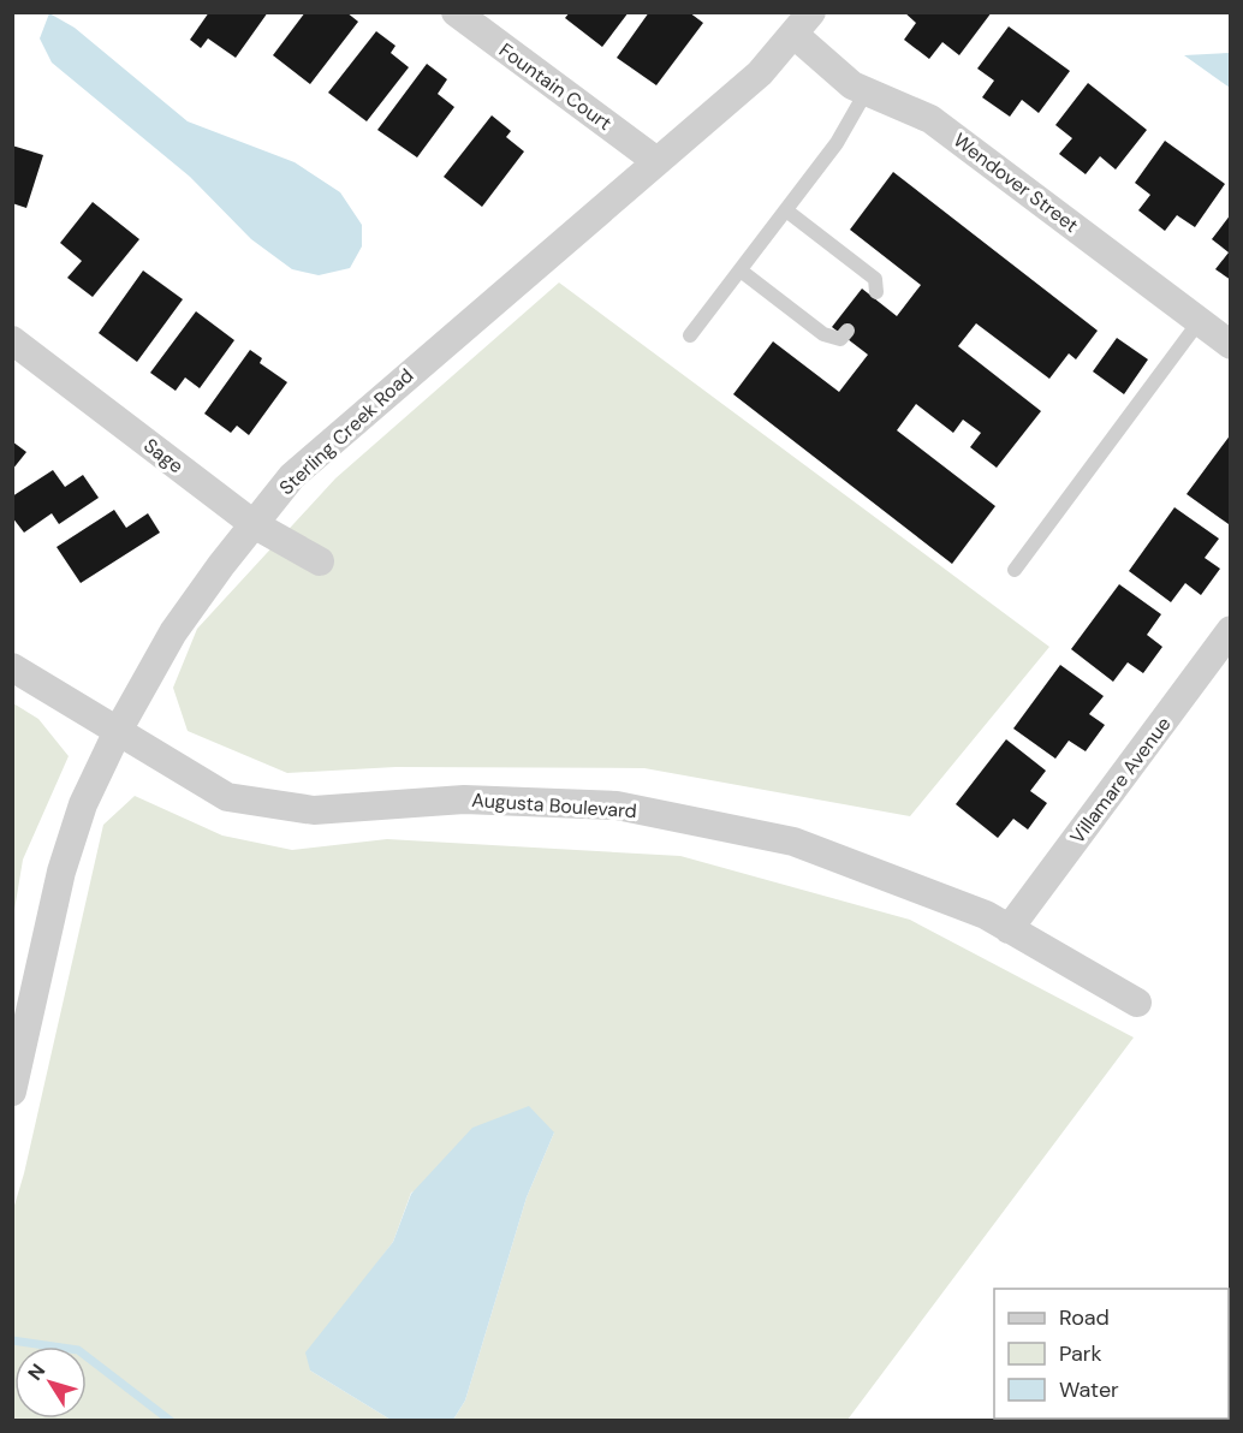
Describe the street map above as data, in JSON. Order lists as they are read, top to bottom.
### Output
{
  "streets": {
    "street": [
      "Fountain Court",
      "Wendover Street",
      "Sterling Creek Road",
      "Sage",
      "Villamare Avenue",
      "Augusta Boulevard"
    ]
  },
  "crossings": [
    ["Fountain Court", "Sterling Creek Road"],
    ["Wendover Street", "Sterling Creek Road"],
    ["Sterling Creek Road", "Sage"],
    ["Sterling Creek Road", "Augusta Boulevard"],
    ["Villamare Avenue", "Augusta Boulevard"]
  ],
  "legend": ["Road", "Park", "Water"],
  "north": "top left"
}
